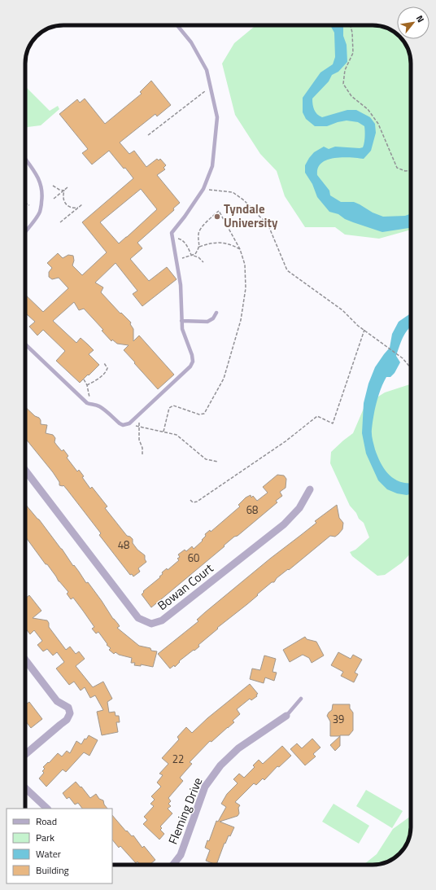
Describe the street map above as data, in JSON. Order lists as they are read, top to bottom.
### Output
{
  "streets": {
    "street": ["Bowan Court", "Fleming Drive"]
  },
  "places": ["Tyndale University"],
  "house_numbers": [
    "68",
    "48",
    "60",
    "39",
    "22"
  ],
  "legend": [
    "Road",
    "Park",
    "Water",
    "Building"
  ],
  "north": "top right"
}
